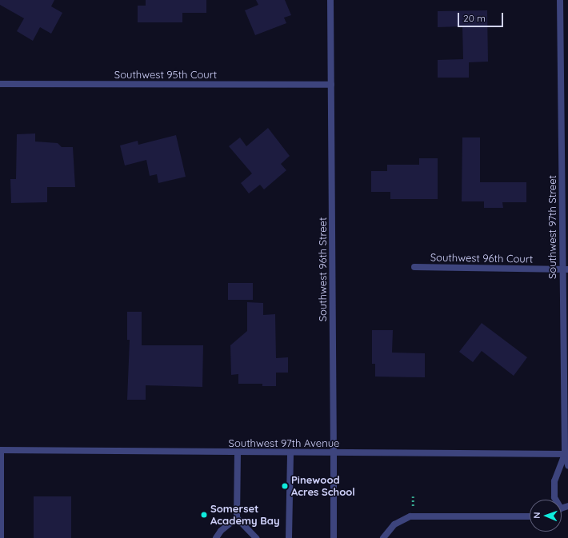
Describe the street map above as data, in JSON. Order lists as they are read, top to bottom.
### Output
{
  "streets": {
    "street": [
      "Southwest 95th Court",
      "Southwest 97th Street",
      "Southwest 96th Court",
      "Southwest 96th Street",
      "Southwest 97th Avenue"
    ]
  },
  "crossings": [
    ["Southwest 95th Court", "Southwest 96th Street"],
    ["Southwest 97th Street", "Southwest 96th Court"],
    ["Southwest 97th Street", "Southwest 97th Avenue"],
    ["Southwest 96th Street", "Southwest 97th Avenue"]
  ],
  "places": ["Pinewood Acres School", "Somerset Academy Bay"],
  "scale_bar": "20 m",
  "north": "left"
}
